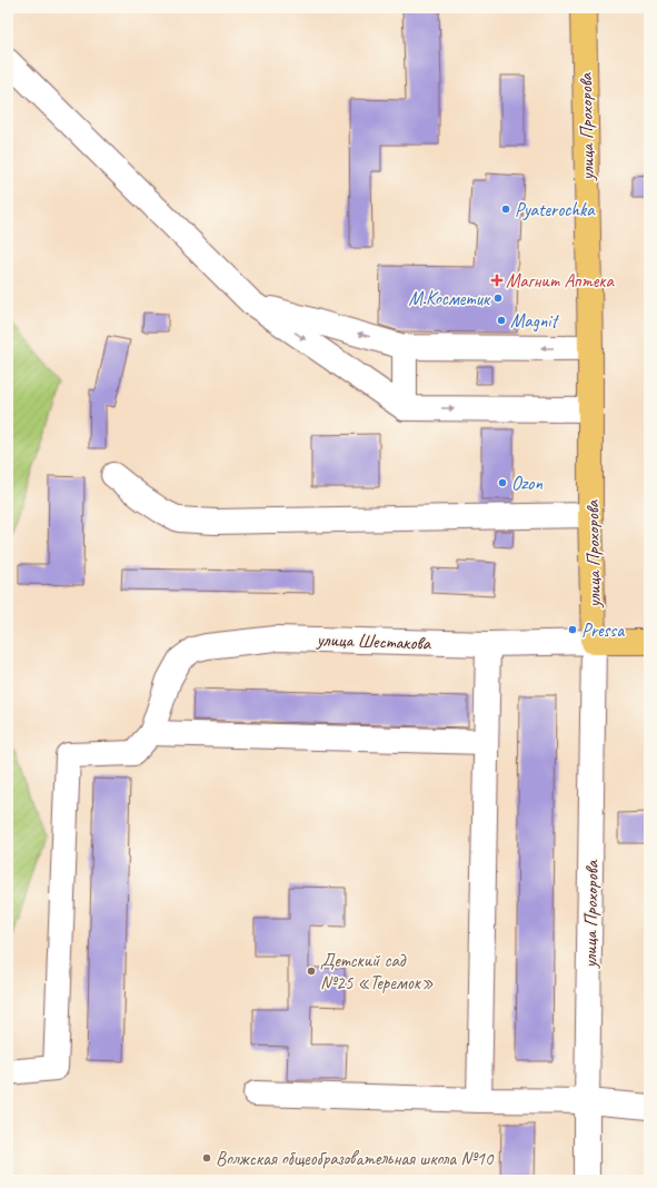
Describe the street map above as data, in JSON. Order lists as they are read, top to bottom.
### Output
{
  "streets": {
    "main road": ["улица Прохорова", "улица Шестакова"]
  },
  "crossings": [
    ["улица Прохорова", "улица Шестакова"]
  ],
  "places": {
    "other": [
      "Pyaterochka",
      "М.Косметик",
      "Magnit",
      "Ozon",
      "Pressa",
      "Детский сад №25 «Теремок»",
      "Волжская общеобразовательная школа №10"
    ],
    "health": ["Магнит Аптека"]
  }
}
